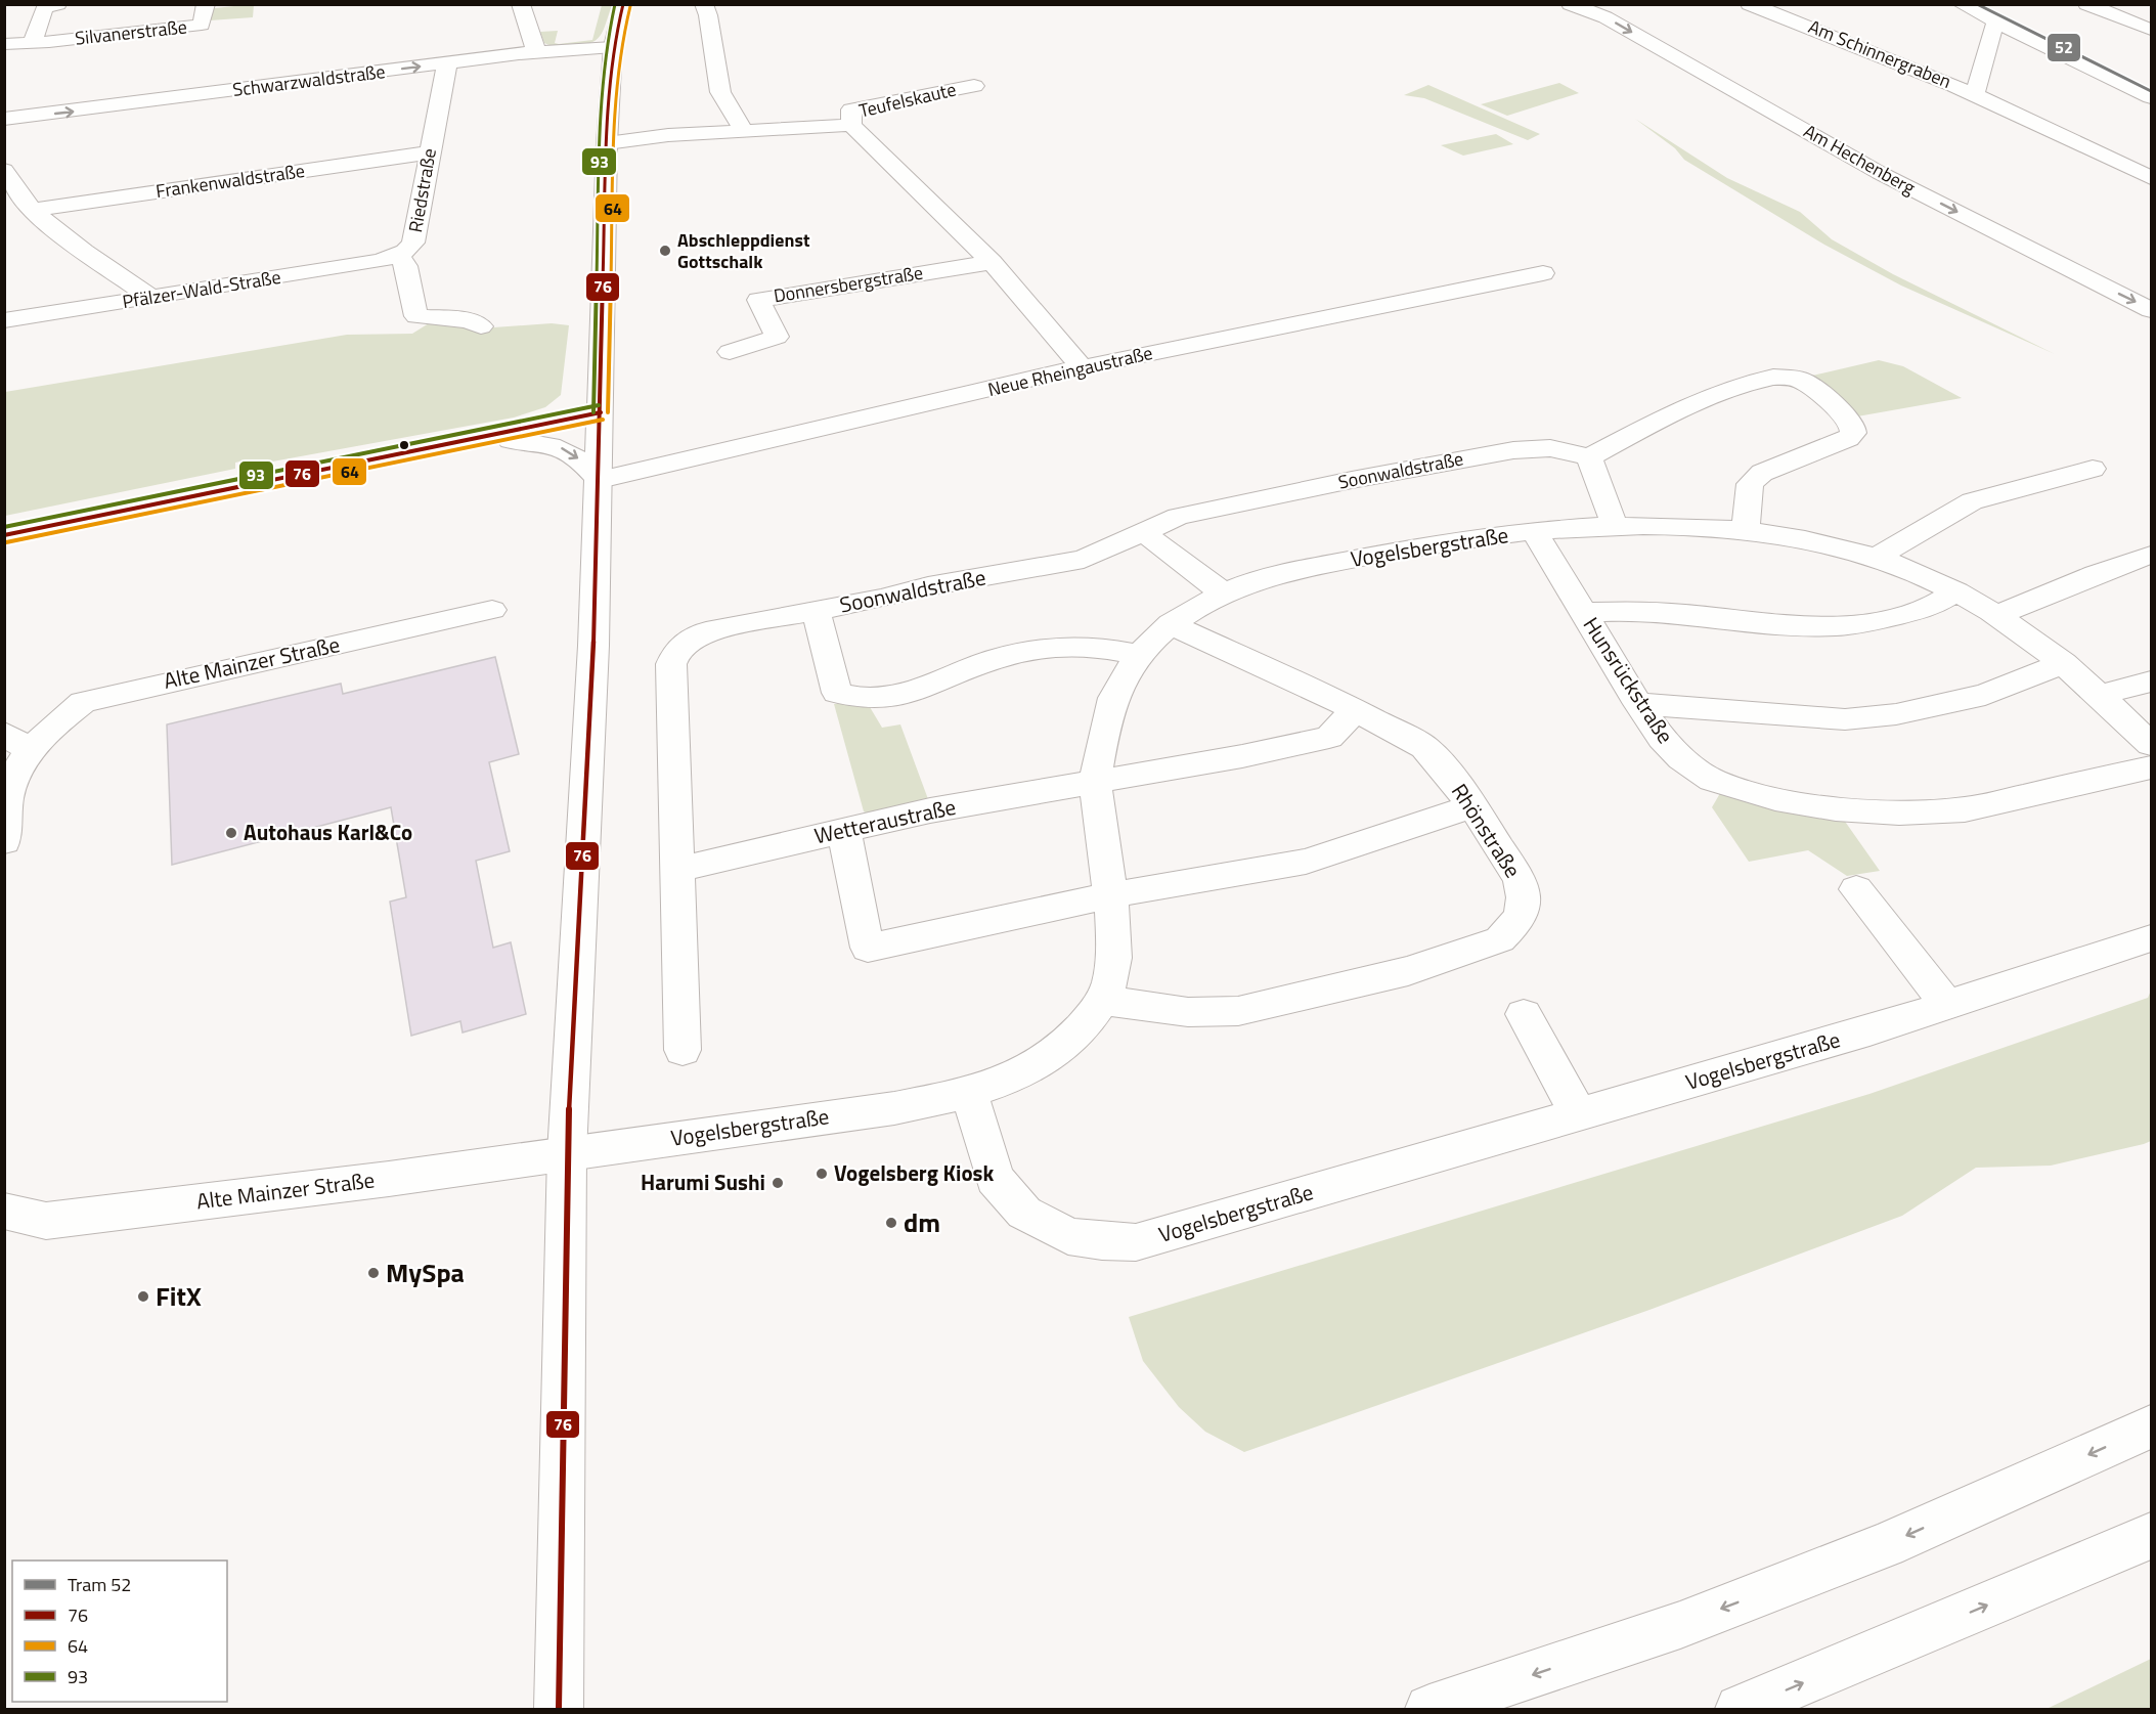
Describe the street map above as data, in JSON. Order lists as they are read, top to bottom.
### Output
{
  "streets": {
    "main road": [
      "Silvanerstraße",
      "Am Schinnergraben",
      "Schwarzwaldstraße",
      "Teufelskaute",
      "Am Hechenberg",
      "Frankenwaldstraße",
      "Riedstraße",
      "Donnersbergstraße",
      "Pfälzer-Wald-Straße",
      "Neue Rheingaustraße",
      "Soonwaldstraße",
      "Vogelsbergstraße",
      "Alte Mainzer Straße",
      "Hunsrückstraße",
      "Wetteraustraße",
      "Rhönstraße"
    ]
  },
  "crossings": [
    ["Schwarzwaldstraße", "Riedstraße"],
    ["Frankenwaldstraße", "Riedstraße"],
    ["Riedstraße", "Pfälzer-Wald-Straße"],
    ["Soonwaldstraße", "Wetteraustraße"],
    ["Vogelsbergstraße", "Alte Mainzer Straße"],
    ["Vogelsbergstraße", "Hunsrückstraße"],
    ["Vogelsbergstraße", "Wetteraustraße"],
    ["Vogelsbergstraße", "Rhönstraße"]
  ],
  "one_way": ["Schwarzwaldstraße"],
  "places": [
    "Abschleppdienst Gottschalk",
    "Autohaus Karl&Co",
    "Vogelsberg Kiosk",
    "Harumi Sushi",
    "dm",
    "MySpa",
    "FitX"
  ],
  "lines": [
    "tram line 52",
    "transit line 76",
    "transit line 93",
    "transit line 64"
  ],
  "legend": [
    "Tram 52",
    "76",
    "64",
    "93"
  ]
}
